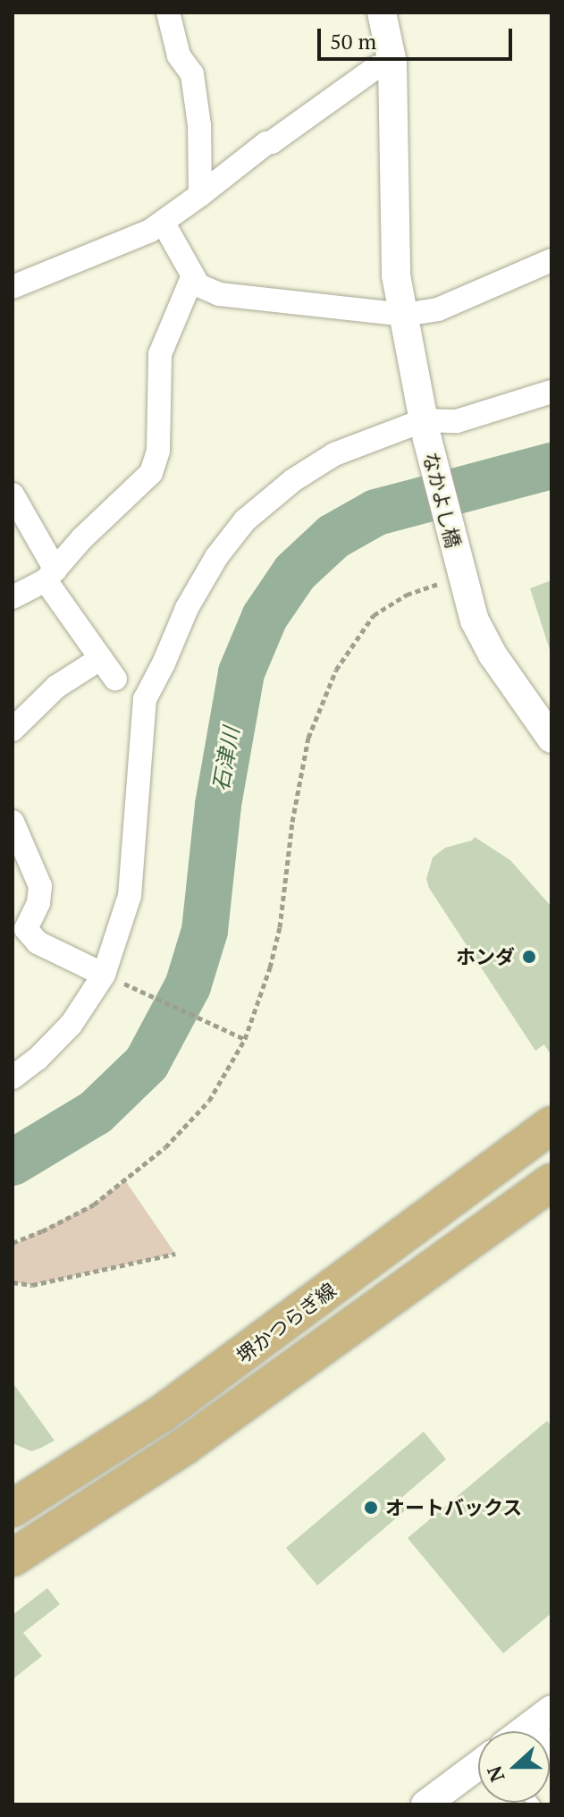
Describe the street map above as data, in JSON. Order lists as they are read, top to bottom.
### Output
{
  "streets": {
    "main road": ["堺かつらぎ線"],
    "street": ["なかよし橋"]
  },
  "water": ["石津川"],
  "places": ["ホンダ", "オートバックス"],
  "scale_bar": "50 m",
  "north": "left"
}
